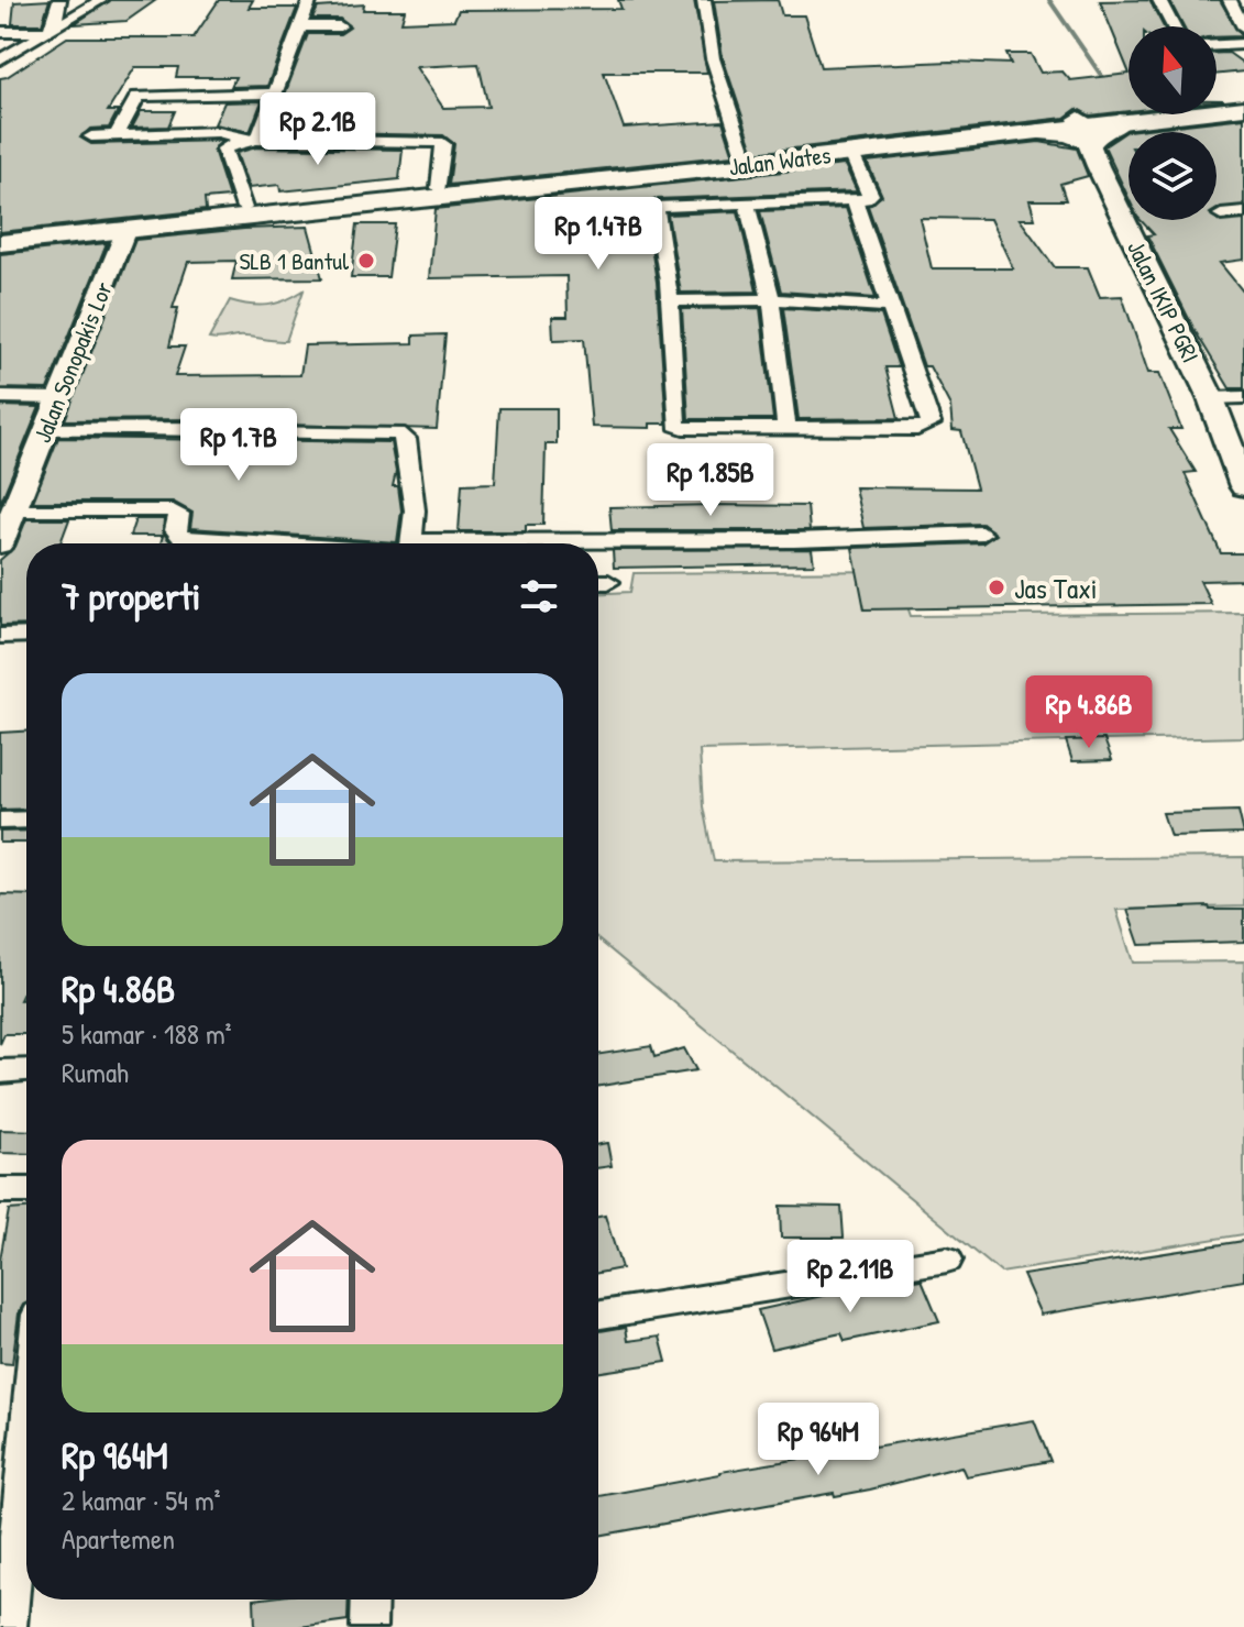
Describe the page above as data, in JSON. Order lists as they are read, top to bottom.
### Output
{
  "streets": {
    "main road": ["Jalan Wates", "Jalan IKIP PGRI"],
    "street": ["Jalan Sonopakis Lor"]
  },
  "crossings": [
    ["Jalan Wates", "Jalan IKIP PGRI"],
    ["Jalan Wates", "Jalan Sonopakis Lor"]
  ],
  "places": ["SLB 1 Bantul", "Jas Taxi"],
  "north": "top",
  "page": {
    "price": [
      "Rp 2.1B",
      "Rp 1.47B",
      "Rp 1.7B",
      "Rp 1.85B",
      "Rp 4.86B",
      "Rp 2.11B",
      "Rp 964M"
    ],
    "heading": "7 properti",
    "list": [
      {
        "name": "Rp 4.86B",
        "note": "5 kamar · 188 m² · Rumah"
      },
      {
        "name": "Rp 964M",
        "note": "2 kamar · 54 m² · Apartemen"
      }
    ]
  }
}
